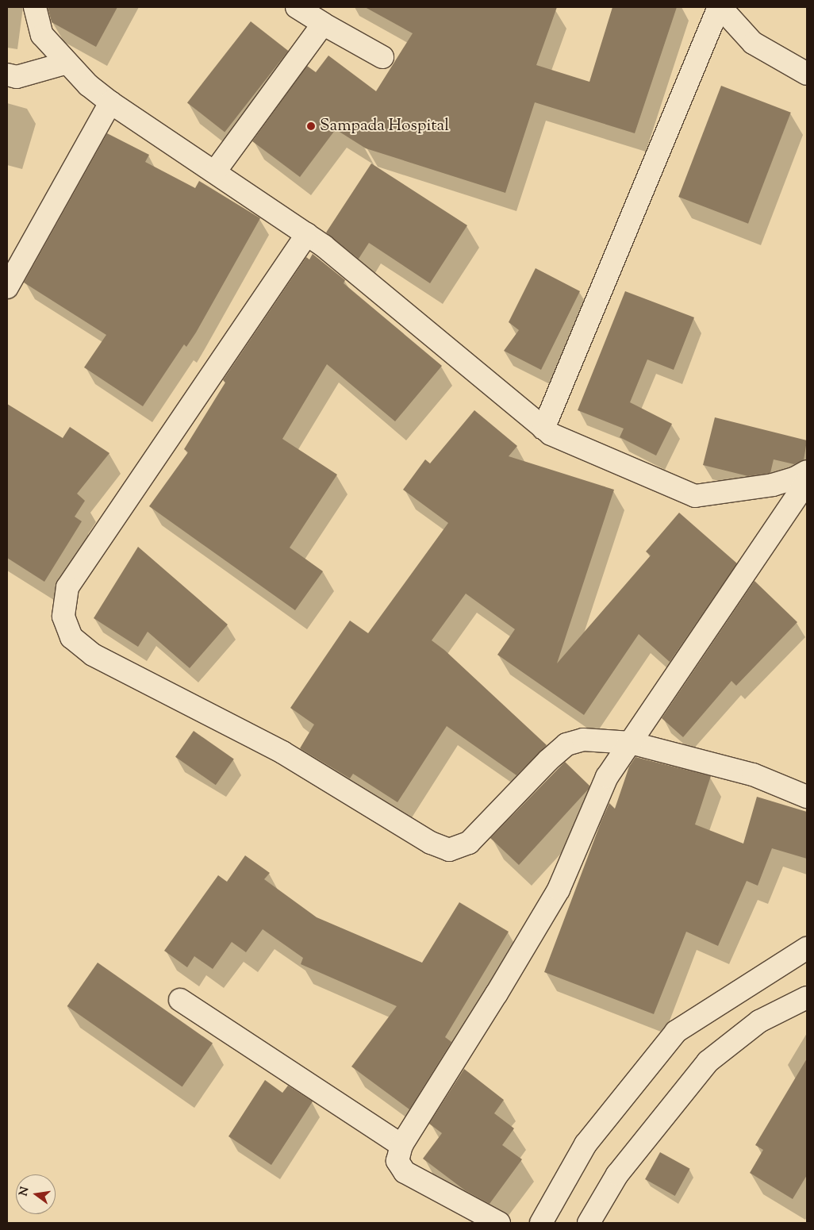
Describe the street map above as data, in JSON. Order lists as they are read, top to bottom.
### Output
{
  "places": ["Sampada Hospital"],
  "north": "left"
}
